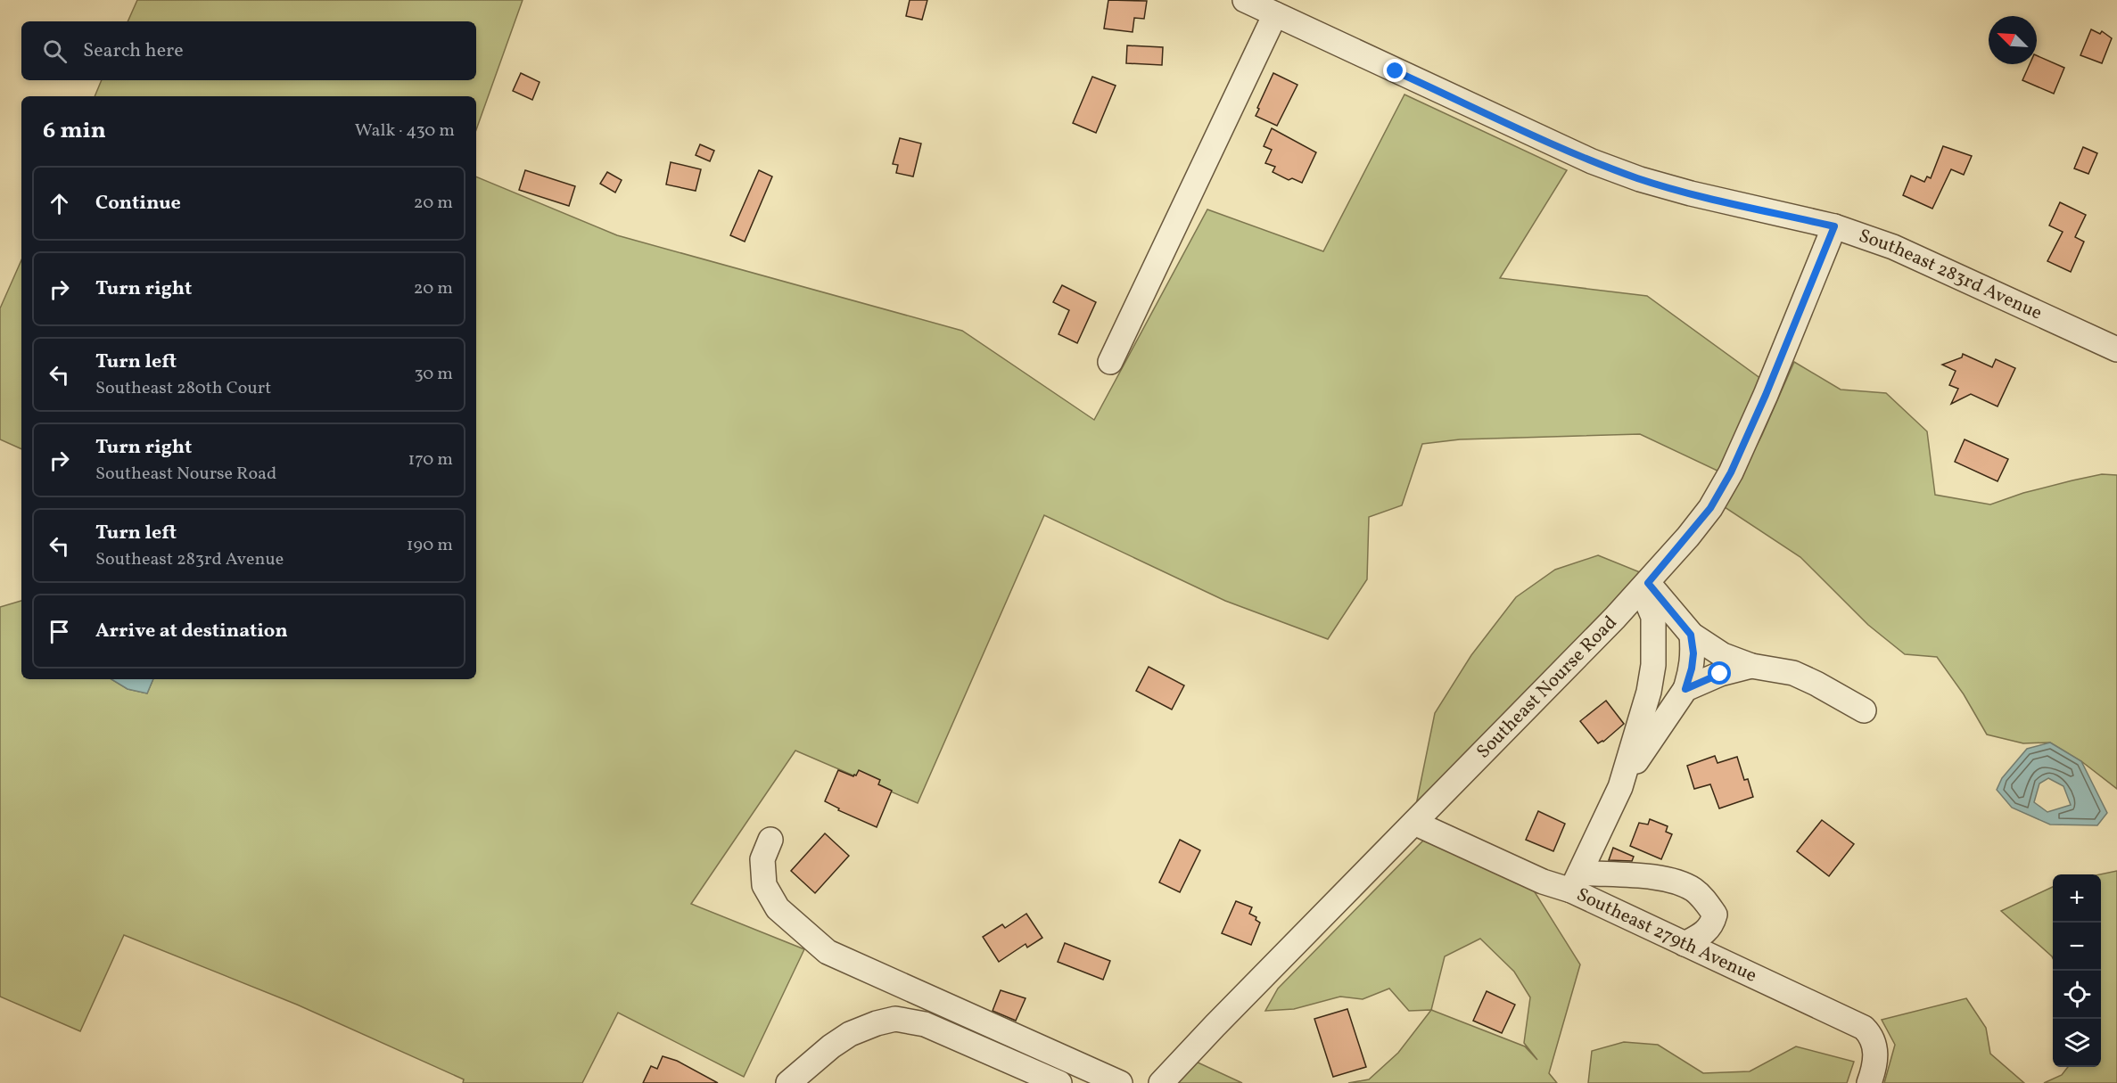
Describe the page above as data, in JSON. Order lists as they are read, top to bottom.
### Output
{
  "streets": {
    "street": ["Southeast 283rd Avenue", "Southeast Nourse Road", "Southeast 279th Avenue"]
  },
  "crossings": [
    ["Southeast 283rd Avenue", "Southeast Nourse Road"],
    ["Southeast Nourse Road", "Southeast 279th Avenue"]
  ],
  "north": "top left",
  "page": {
    "search": "Search here",
    "heading": ["6 min", "Walk · 430 m"],
    "list": [
      ["Continue", "20 m"],
      ["Turn right", "20 m"],
      ["Turn left", "Southeast 280th Court", "30 m"],
      ["Turn right", "Southeast Nourse Road", "170 m"],
      ["Turn left", "Southeast 283rd Avenue", "190 m"],
      "Arrive at destination"
    ],
    "map_buttons": ["+", "−"]
  }
}
